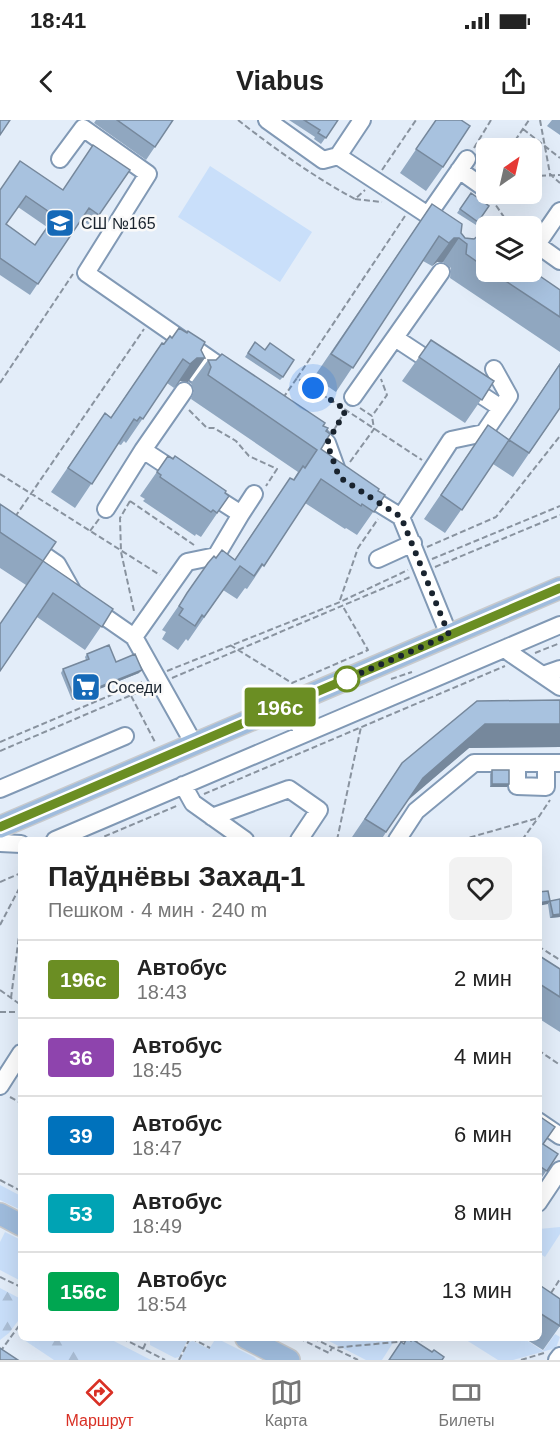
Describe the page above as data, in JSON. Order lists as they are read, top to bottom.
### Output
{
  "places": {
    "school or university": ["СШ №165"],
    "supermarket": ["Соседи"]
  },
  "lines": ["bus line 196с"],
  "north": "top right",
  "page": {
    "status": "18:41",
    "header": "Viabus",
    "on_map": "196с",
    "heading": ["Паўднёвы Захад-1", "Пешком · 4 мин · 240 m"],
    "list": [
      {
        "mark": "196с",
        "name": "Автобус",
        "note": "18:43",
        "value": "2 мин"
      },
      {
        "mark": "36",
        "name": "Автобус",
        "note": "18:45",
        "value": "4 мин"
      },
      {
        "mark": "39",
        "name": "Автобус",
        "note": "18:47",
        "value": "6 мин"
      },
      {
        "mark": "53",
        "name": "Автобус",
        "note": "18:49",
        "value": "8 мин"
      },
      {
        "mark": "156с",
        "name": "Автобус",
        "note": "18:54",
        "value": "13 мин"
      }
    ],
    "tabs": ["Маршрут", "Карта", "Билеты"]
  }
}
